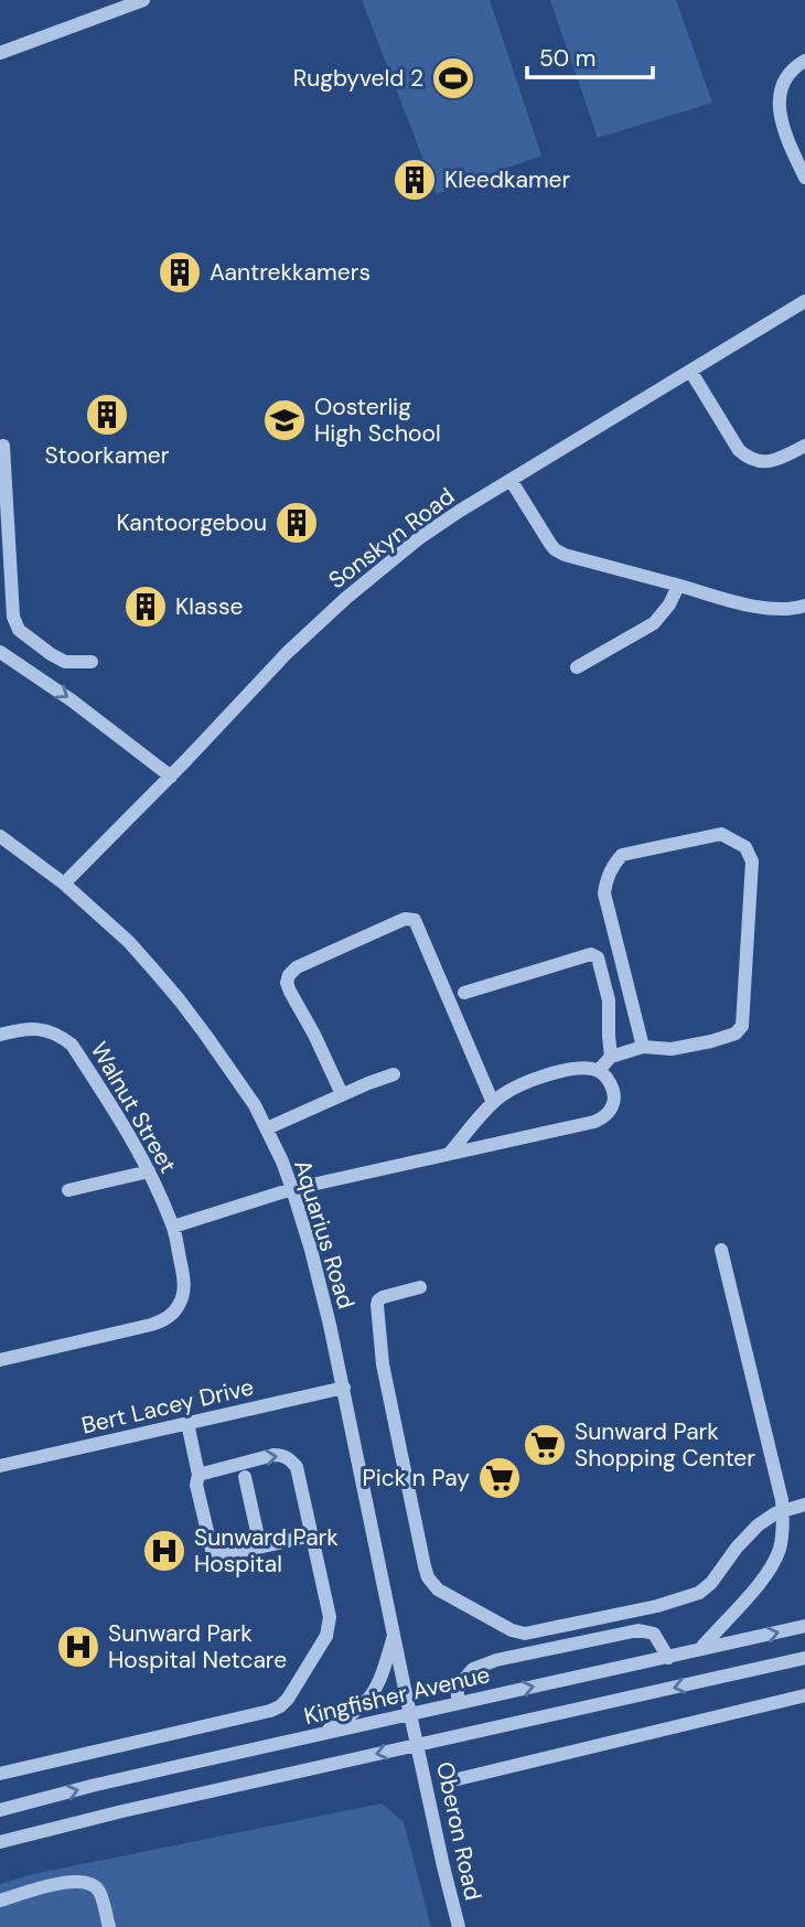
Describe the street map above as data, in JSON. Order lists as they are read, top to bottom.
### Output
{
  "streets": {
    "street": [
      "Sonskyn Road",
      "Walnut Street",
      "Aquarius Road",
      "Bert Lacey Drive",
      "Kingfisher Avenue",
      "Oberon Road"
    ]
  },
  "crossings": [
    ["Sonskyn Road", "Aquarius Road"],
    ["Aquarius Road", "Bert Lacey Drive"],
    ["Aquarius Road", "Kingfisher Avenue"],
    ["Aquarius Road", "Oberon Road"]
  ],
  "places": {
    "sports": ["Rugbyveld 2"],
    "building": [
      "Kleedkamer",
      "Aantrekkamers",
      "Stoorkamer",
      "Kantoorgebou",
      "Klasse"
    ],
    "school or university": ["Oosterlig High School"],
    "supermarket": ["Sunward Park Shopping Center", "Pick n Pay"],
    "hospital": ["Sunward Park Hospital", "Sunward Park Hospital Netcare"]
  },
  "scale_bar": "50 m"
}
